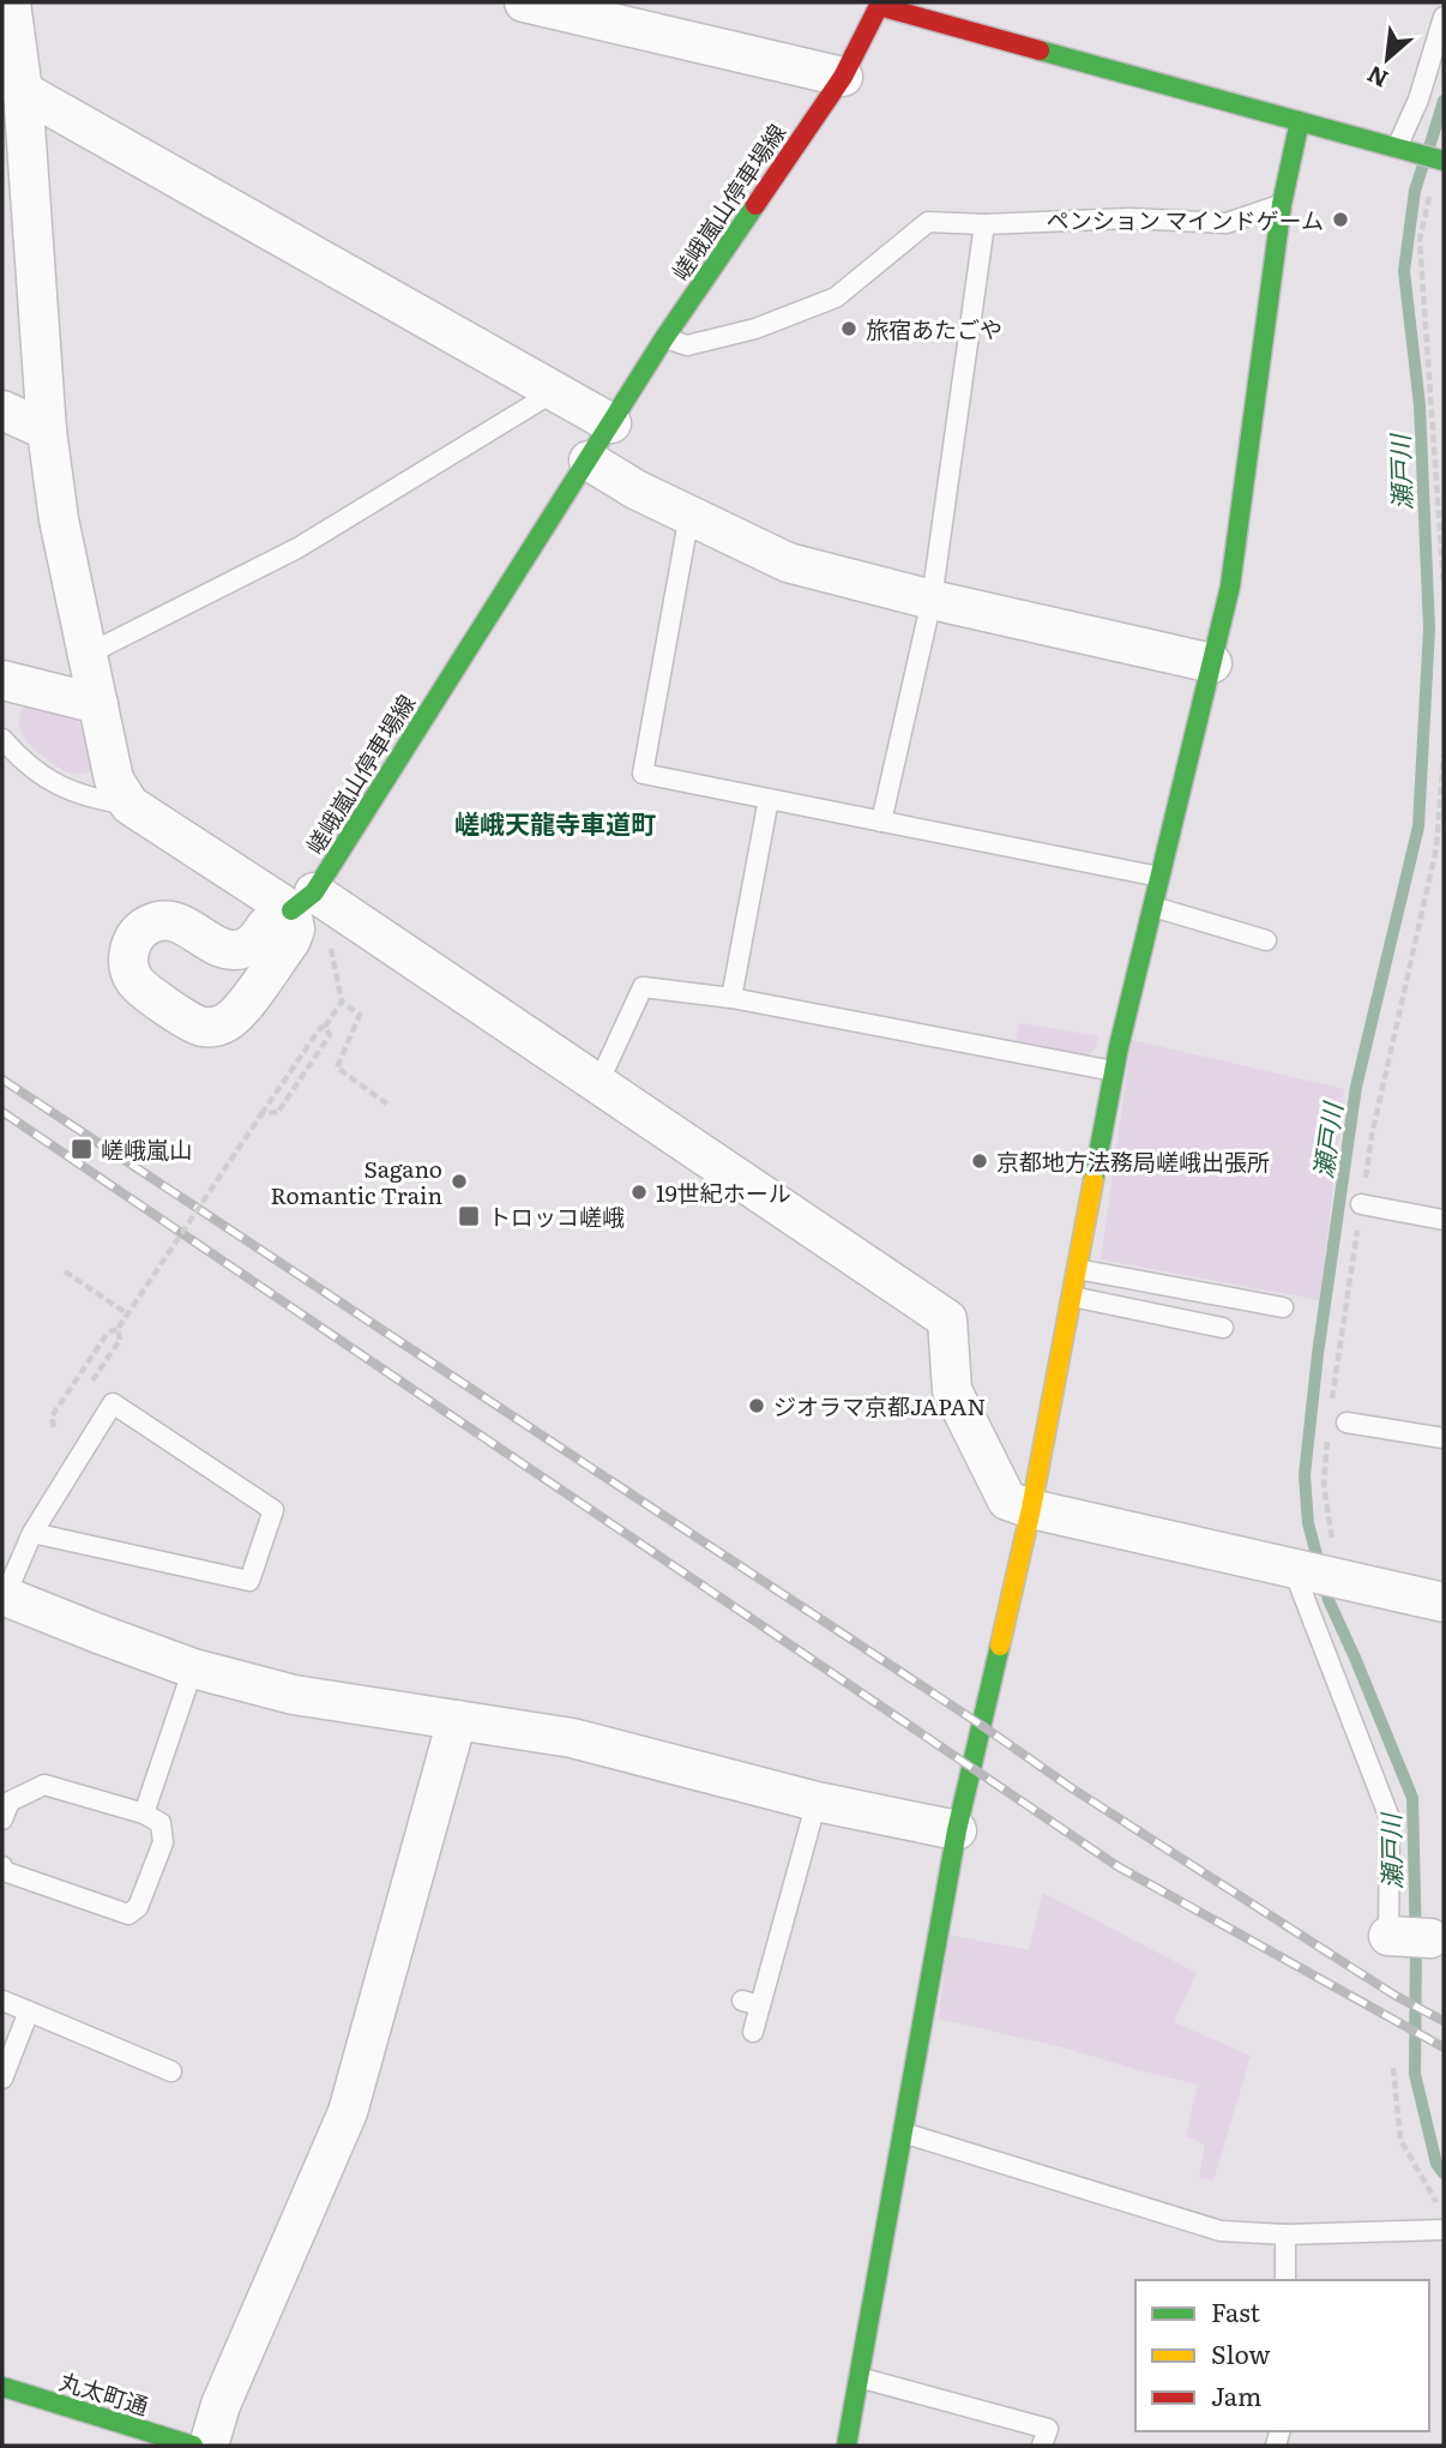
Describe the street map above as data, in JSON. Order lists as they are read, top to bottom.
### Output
{
  "streets": {
    "street": ["嵯峨嵐山停車場線", "丸太町通"]
  },
  "districts": ["嵯峨天龍寺車道町"],
  "water": ["瀬戸川"],
  "places": {
    "other": [
      "ペンション マインドゲーム",
      "旅宿あたごや",
      "京都地方法務局嵯峨出張所",
      "Sagano Romantic Train",
      "19世紀ホール",
      "ジオラマ京都JAPAN"
    ],
    "transit": ["嵯峨嵐山", "トロッコ嵯峨"]
  },
  "legend": ["Fast", "Slow", "Jam"],
  "north": "bottom left"
}
